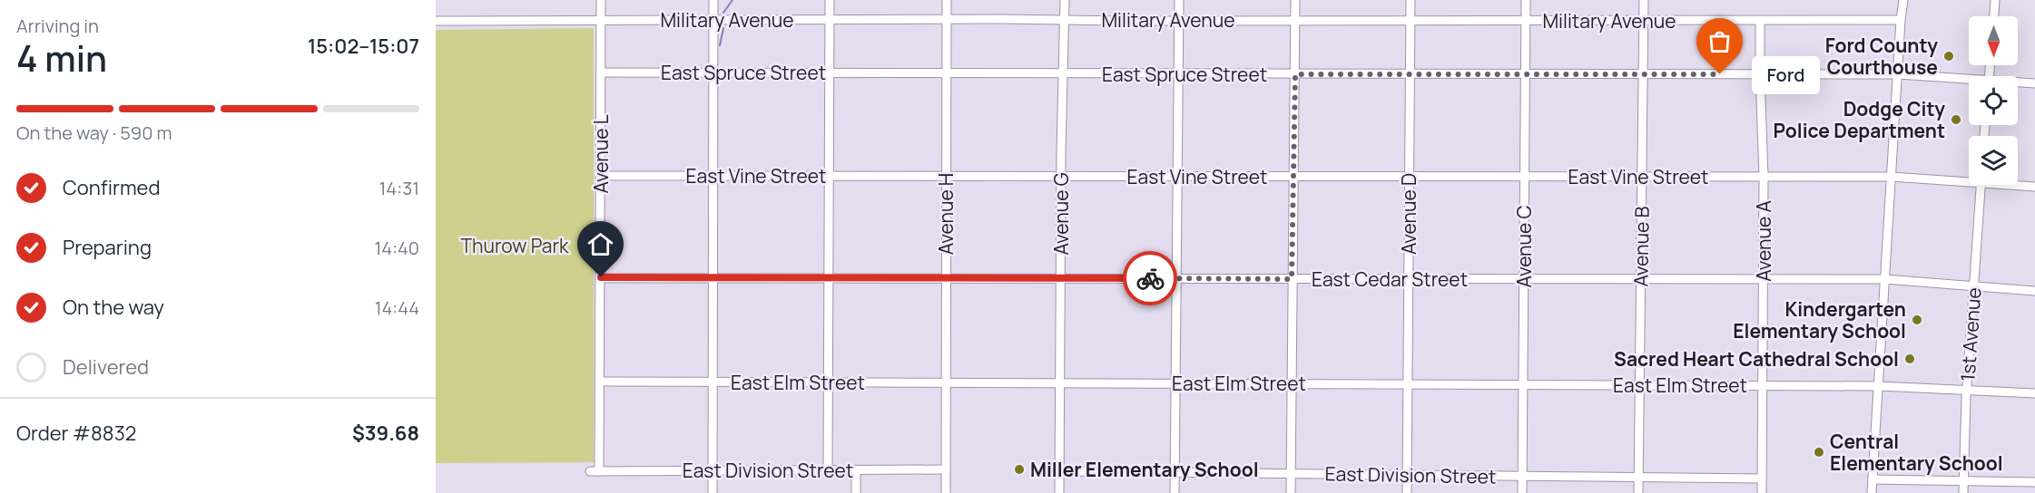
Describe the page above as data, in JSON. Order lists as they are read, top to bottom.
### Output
{
  "streets": {
    "street": [
      "Military Avenue",
      "East Spruce Street",
      "Avenue L",
      "East Vine Street",
      "Avenue H",
      "Avenue G",
      "Avenue D",
      "Avenue A",
      "Avenue C",
      "Avenue B",
      "East Cedar Street",
      "1st Avenue",
      "East Elm Street",
      "East Division Street"
    ]
  },
  "crossings": [
    ["Military Avenue", "Avenue L"],
    ["Military Avenue", "Avenue H"],
    ["Military Avenue", "Avenue G"],
    ["Military Avenue", "Avenue D"],
    ["Military Avenue", "Avenue A"],
    ["Military Avenue", "Avenue C"],
    ["Military Avenue", "Avenue B"],
    ["East Spruce Street", "Avenue L"],
    ["East Spruce Street", "Avenue H"],
    ["East Spruce Street", "Avenue G"],
    ["East Spruce Street", "Avenue D"],
    ["East Spruce Street", "Avenue A"],
    ["East Spruce Street", "Avenue C"],
    ["East Spruce Street", "Avenue B"],
    ["Avenue L", "East Vine Street"],
    ["Avenue L", "East Cedar Street"],
    ["Avenue L", "East Elm Street"],
    ["Avenue L", "East Division Street"],
    ["East Vine Street", "Avenue H"],
    ["East Vine Street", "Avenue G"],
    ["East Vine Street", "Avenue D"],
    ["East Vine Street", "Avenue A"],
    ["East Vine Street", "Avenue C"],
    ["East Vine Street", "Avenue B"],
    ["Avenue H", "East Cedar Street"],
    ["Avenue H", "East Elm Street"],
    ["Avenue H", "East Division Street"],
    ["Avenue G", "East Cedar Street"],
    ["Avenue G", "East Elm Street"],
    ["Avenue G", "East Division Street"],
    ["Avenue D", "East Cedar Street"],
    ["Avenue D", "East Elm Street"],
    ["Avenue D", "East Division Street"],
    ["Avenue A", "East Cedar Street"],
    ["Avenue A", "East Elm Street"],
    ["Avenue A", "East Division Street"],
    ["Avenue C", "East Cedar Street"],
    ["Avenue C", "East Elm Street"],
    ["Avenue C", "East Division Street"],
    ["Avenue B", "East Cedar Street"],
    ["Avenue B", "East Elm Street"],
    ["Avenue B", "East Division Street"],
    ["East Cedar Street", "1st Avenue"],
    ["1st Avenue", "East Elm Street"]
  ],
  "parks": ["Thurow Park"],
  "places": [
    "Ford County Courthouse",
    "Ford",
    "Dodge City Police Department",
    "Kindergarten Elementary School",
    "Sacred Heart Cathedral School",
    "Central Elementary School",
    "Miller Elementary School"
  ],
  "north": "bottom",
  "page": {
    "heading": ["4 min", "Arriving in", "15:02–15:07"],
    "panel": ["Order #8832", "$39.68"],
    "bubble": "Ford",
    "bar": "On the way · 590 m",
    "list": [
      ["Confirmed", "14:31"],
      ["Preparing", "14:40"],
      ["On the way", "14:44"],
      "Delivered"
    ]
  }
}
